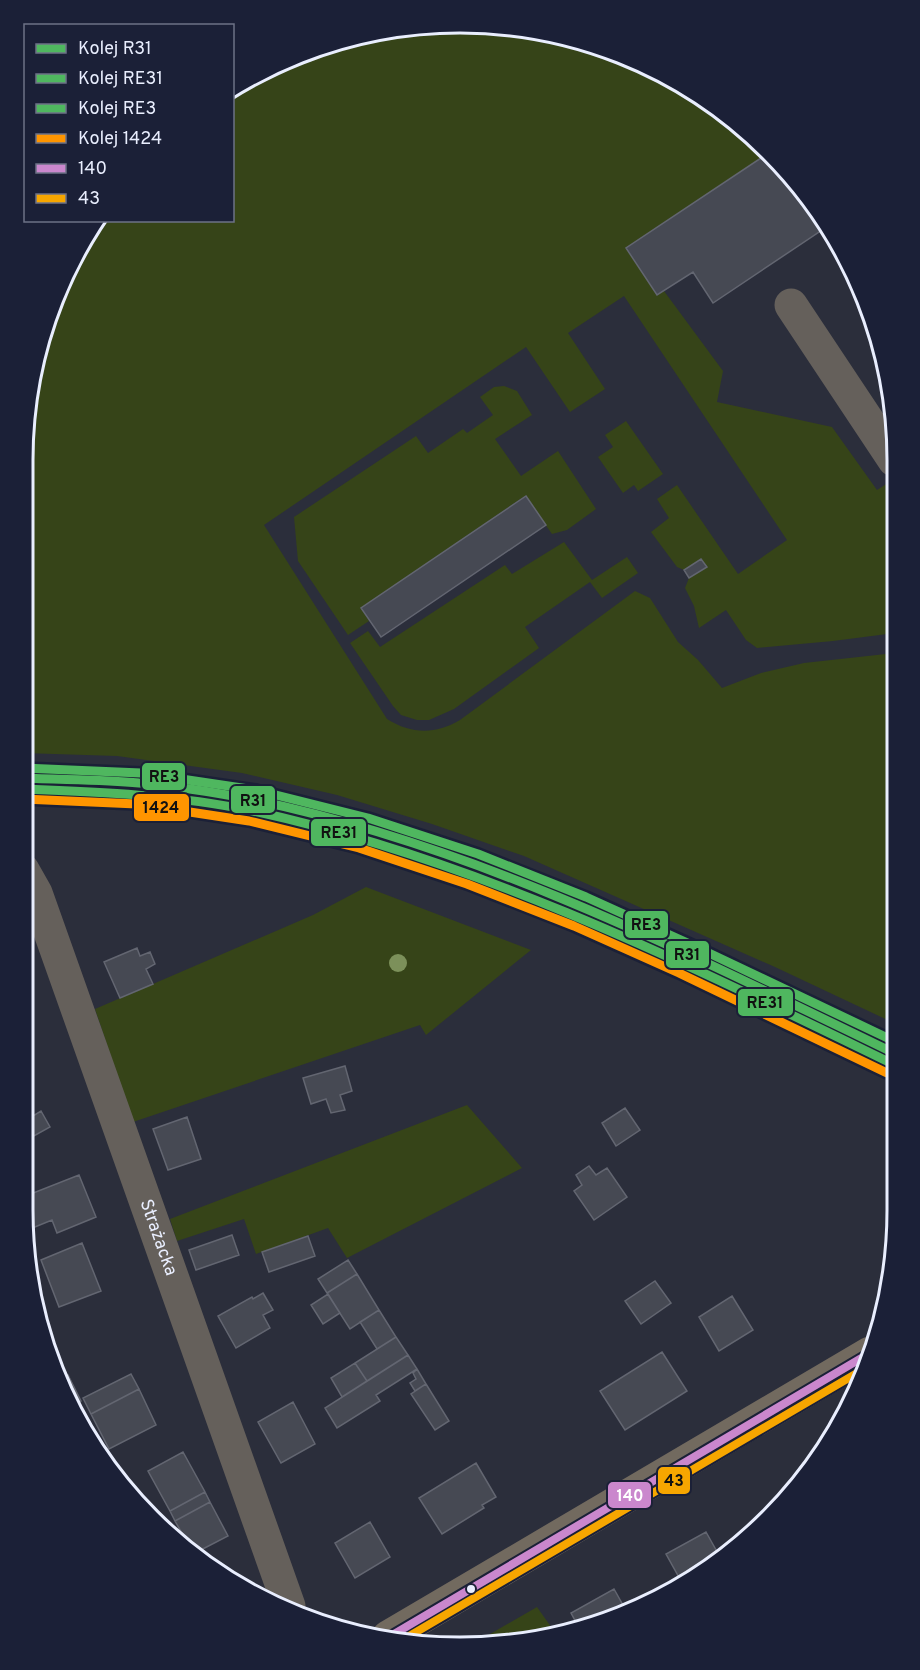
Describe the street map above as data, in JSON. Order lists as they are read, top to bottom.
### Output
{
  "streets": {
    "street": ["Strażacka"]
  },
  "lines": [
    "rail line RE3",
    "rail line R31",
    "rail line RE31",
    "rail line 1424",
    "transit line 140",
    "transit line 43"
  ],
  "legend": [
    "Kolej R31",
    "Kolej RE31",
    "Kolej RE3",
    "Kolej 1424",
    "140",
    "43"
  ]
}
